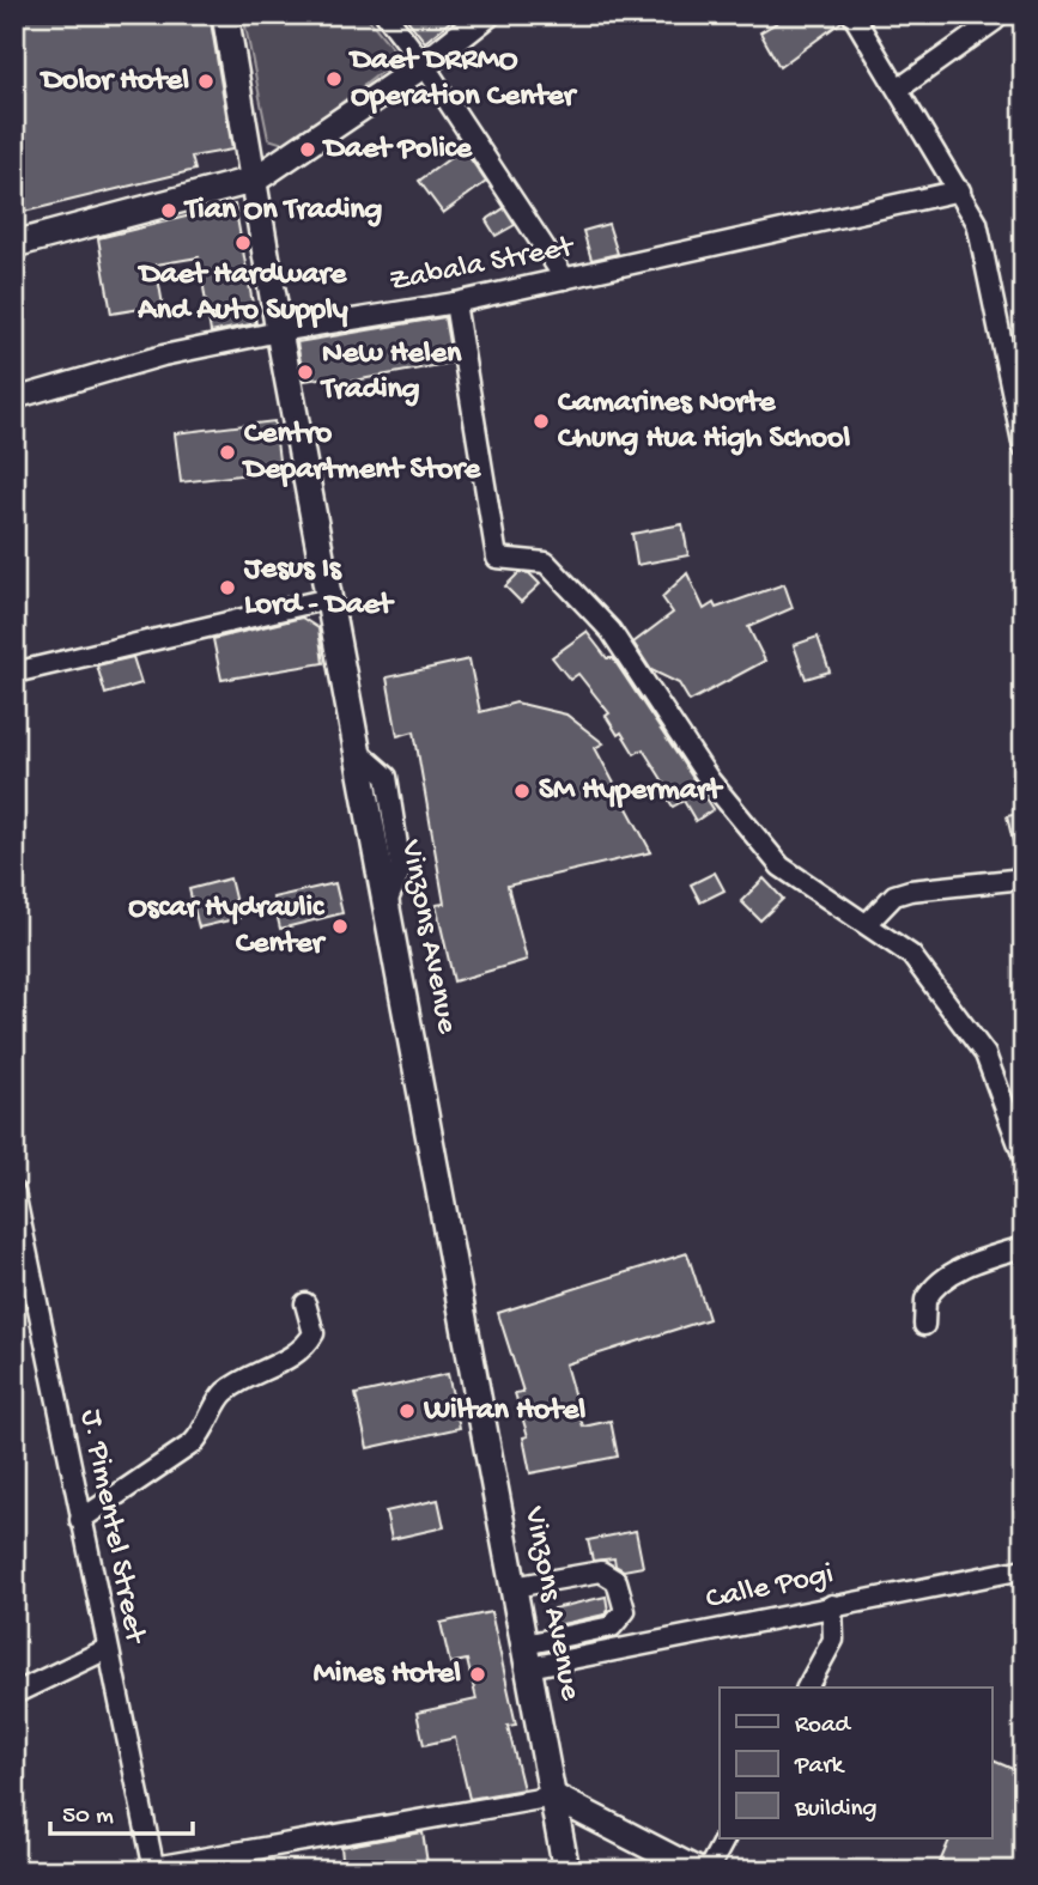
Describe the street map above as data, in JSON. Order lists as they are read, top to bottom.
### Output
{
  "streets": {
    "main road": ["Vinzons Avenue"],
    "street": ["Zabala Street", "J. Pimentel Street", "Calle Pogi"]
  },
  "crossings": [
    ["Zabala Street", "Vinzons Avenue"],
    ["Vinzons Avenue", "Calle Pogi"]
  ],
  "places": [
    "Daet DRRMO Operation Center",
    "Dolor Hotel",
    "Daet Police",
    "Tian On Trading",
    "Daet Hardware And Auto Supply",
    "New Helen Trading",
    "Camarines Norte Chung Hua High School",
    "Centro Department Store",
    "Jesus Is Lord - Daet",
    "SM Hypermart",
    "Oscar Hydraulic Center",
    "Wiltan Hotel",
    "Mines Hotel"
  ],
  "legend": ["Road", "Park", "Building"],
  "scale_bar": "50 m"
}
